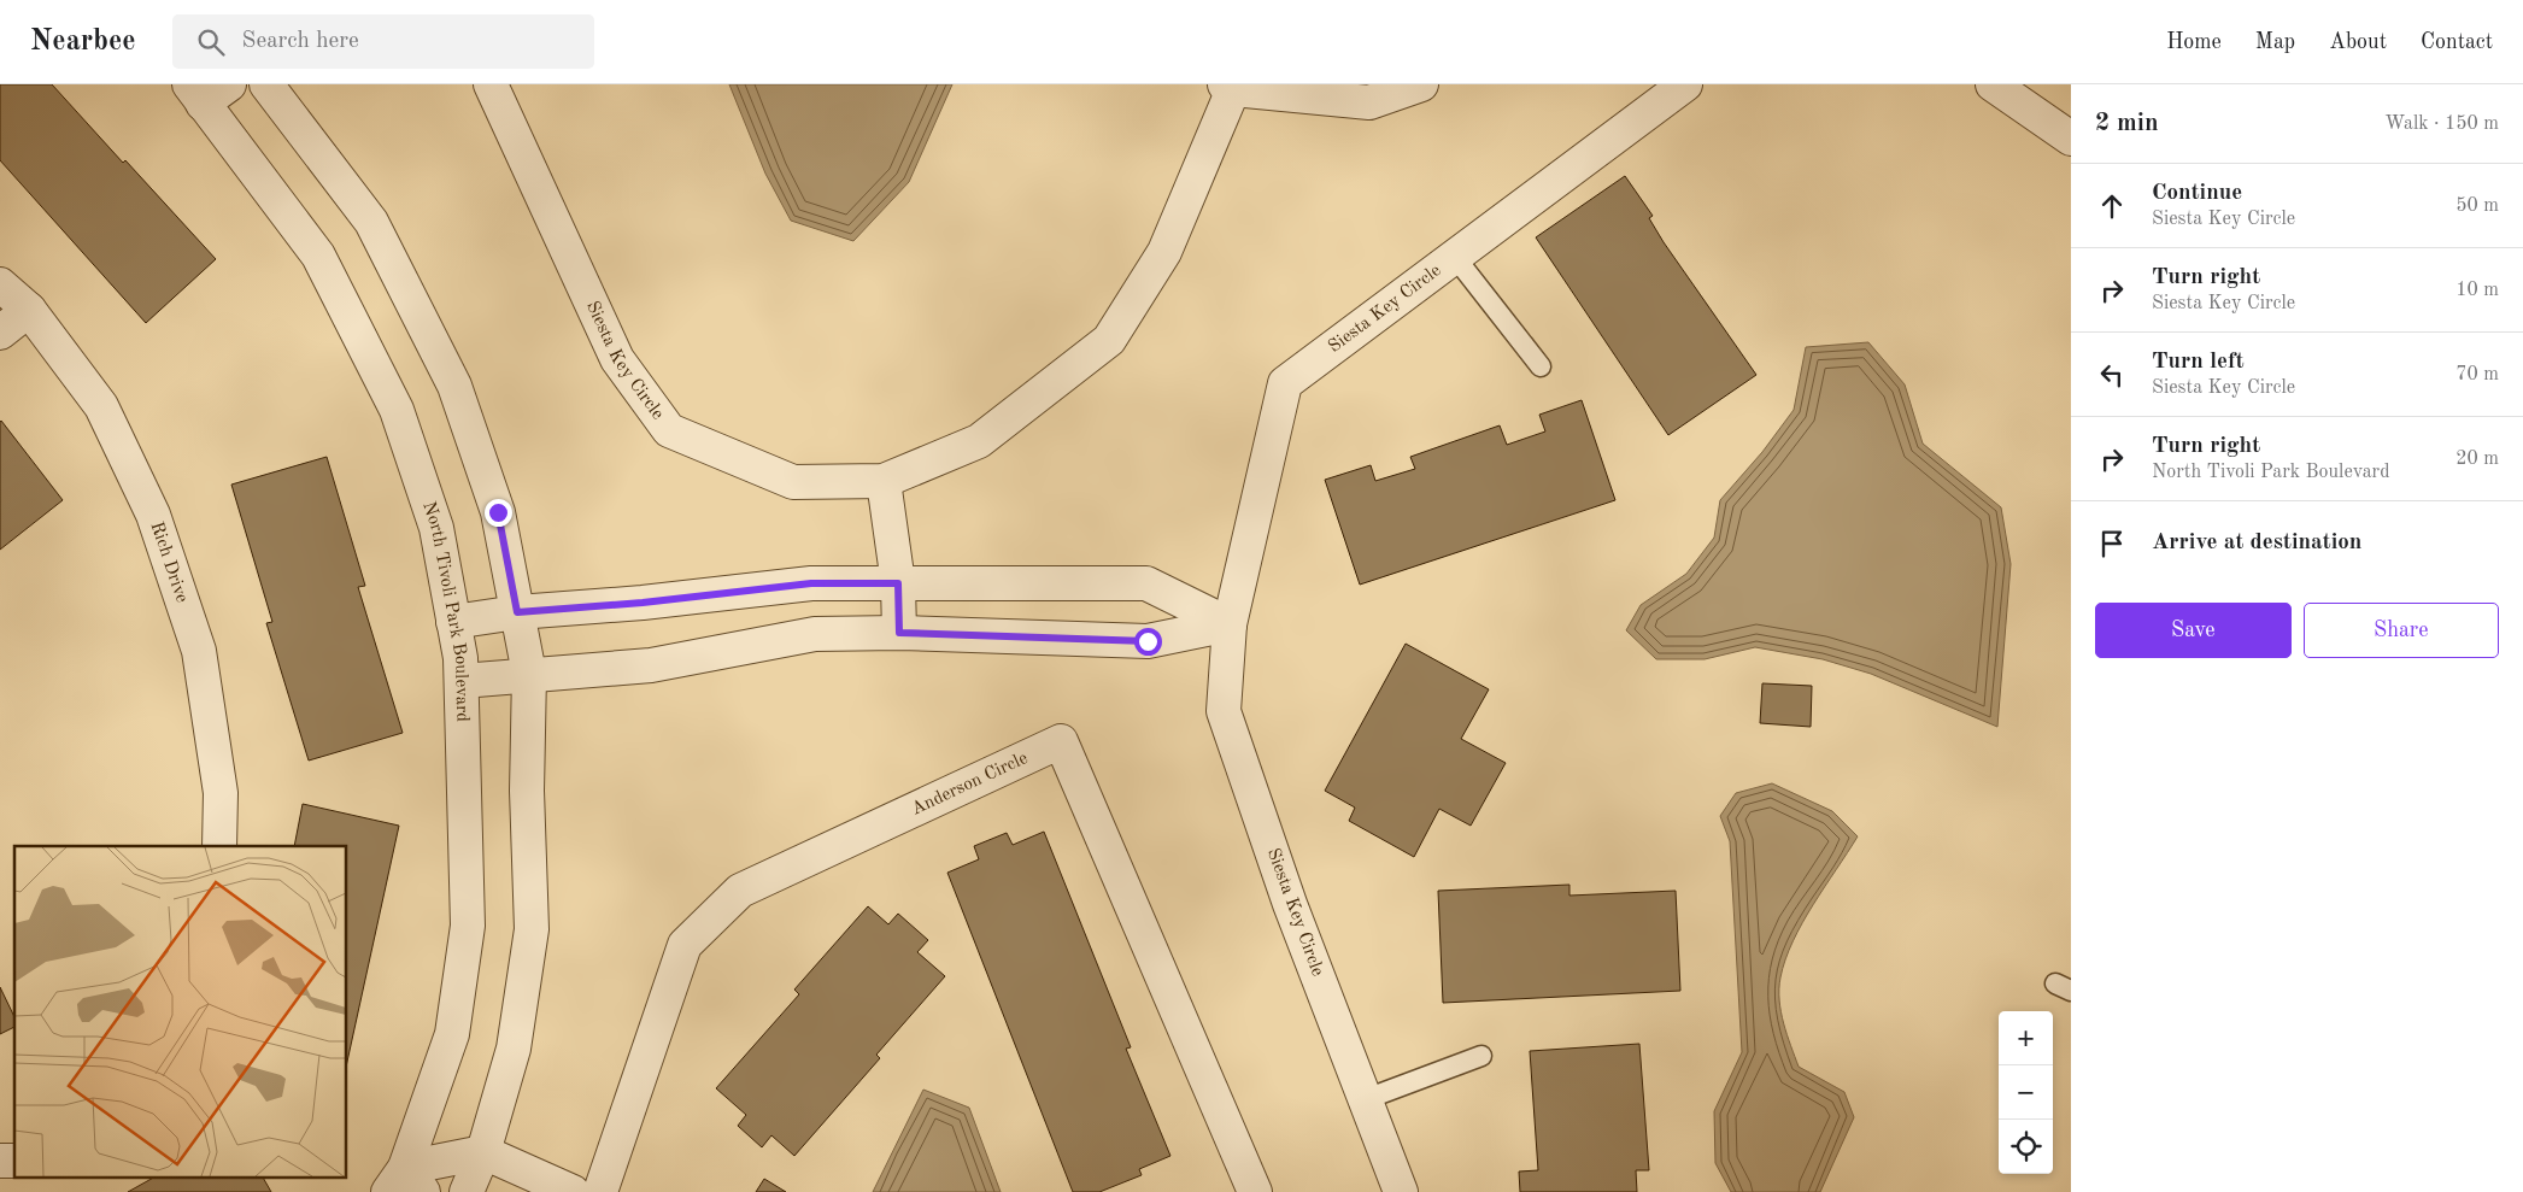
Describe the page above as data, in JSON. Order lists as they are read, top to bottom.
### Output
{
  "streets": {
    "street": [
      "Siesta Key Circle",
      "Rich Drive",
      "North Tivoli Park Boulevard",
      "Anderson Circle"
    ]
  },
  "page": {
    "header": "Nearbee",
    "search": "Search here",
    "nav": [
      "Home",
      "Map",
      "About",
      "Contact"
    ],
    "heading": ["2 min", "Walk · 150 m"],
    "list": [
      ["Continue", "Siesta Key Circle", "50 m"],
      ["Turn right", "Siesta Key Circle", "10 m"],
      ["Turn left", "Siesta Key Circle", "70 m"],
      ["Turn right", "North Tivoli Park Boulevard", "20 m"],
      "Arrive at destination"
    ],
    "buttons": ["Save", "Share"],
    "map_buttons": ["+", "−"]
  }
}
